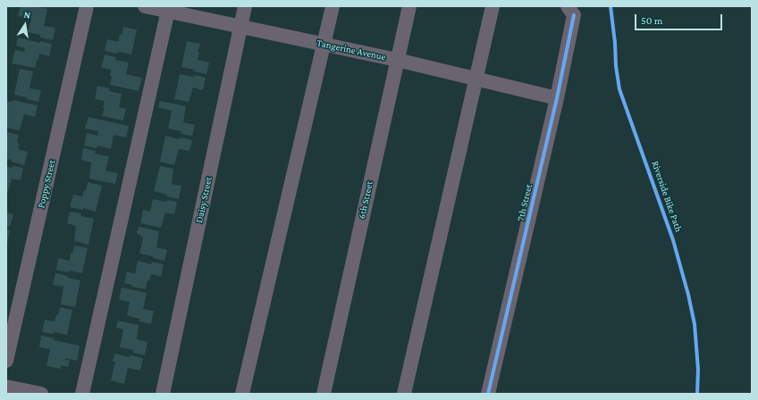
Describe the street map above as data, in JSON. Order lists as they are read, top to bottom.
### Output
{
  "streets": {
    "street": [
      "Tangerine Avenue",
      "Poppy Street",
      "Daisy Street",
      "6th Street",
      "7th Street"
    ],
    "cycle path": ["Riverside Bike Path"]
  },
  "crossings": [
    ["Tangerine Avenue", "Daisy Street"],
    ["Tangerine Avenue", "6th Street"],
    ["Tangerine Avenue", "7th Street"]
  ],
  "scale_bar": "50 m",
  "north": "top"
}
